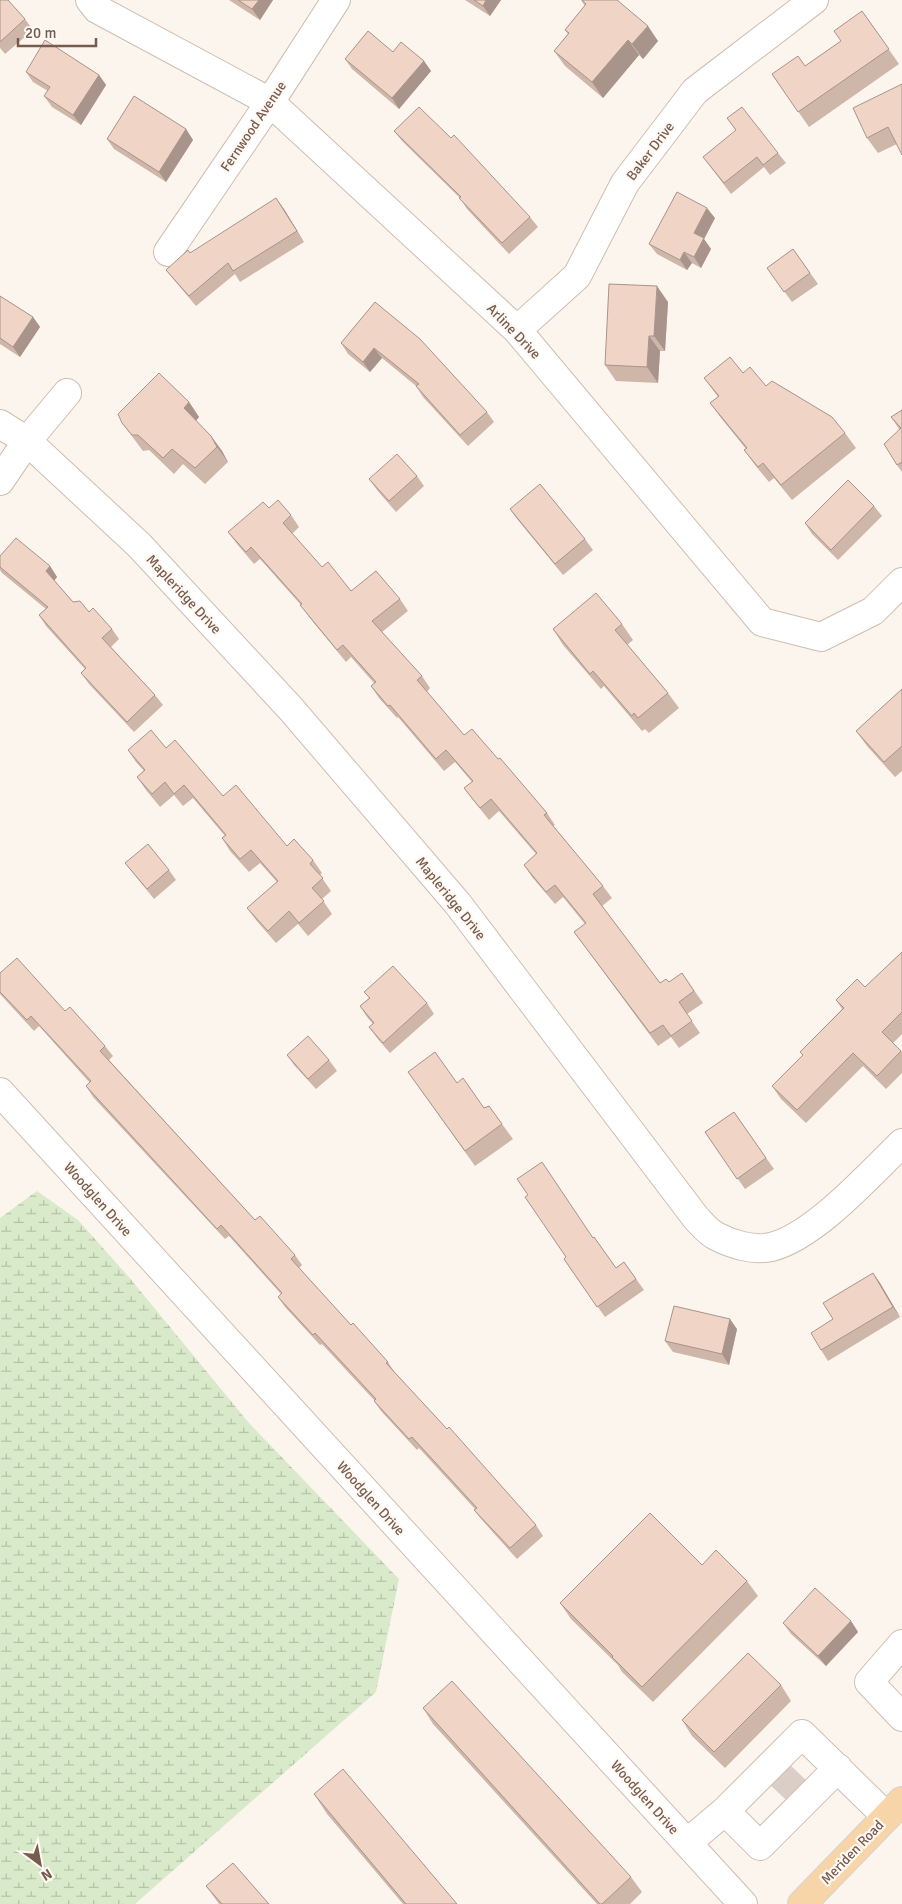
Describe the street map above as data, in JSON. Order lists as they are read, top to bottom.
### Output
{
  "streets": {
    "main road": ["Meriden Road"],
    "street": [
      "Fernwood Avenue",
      "Baker Drive",
      "Arline Drive",
      "Mapleridge Drive",
      "Woodglen Drive"
    ]
  },
  "crossings": [
    ["Fernwood Avenue", "Arline Drive"],
    ["Baker Drive", "Arline Drive"]
  ],
  "scale_bar": "20 m",
  "north": "bottom right"
}
